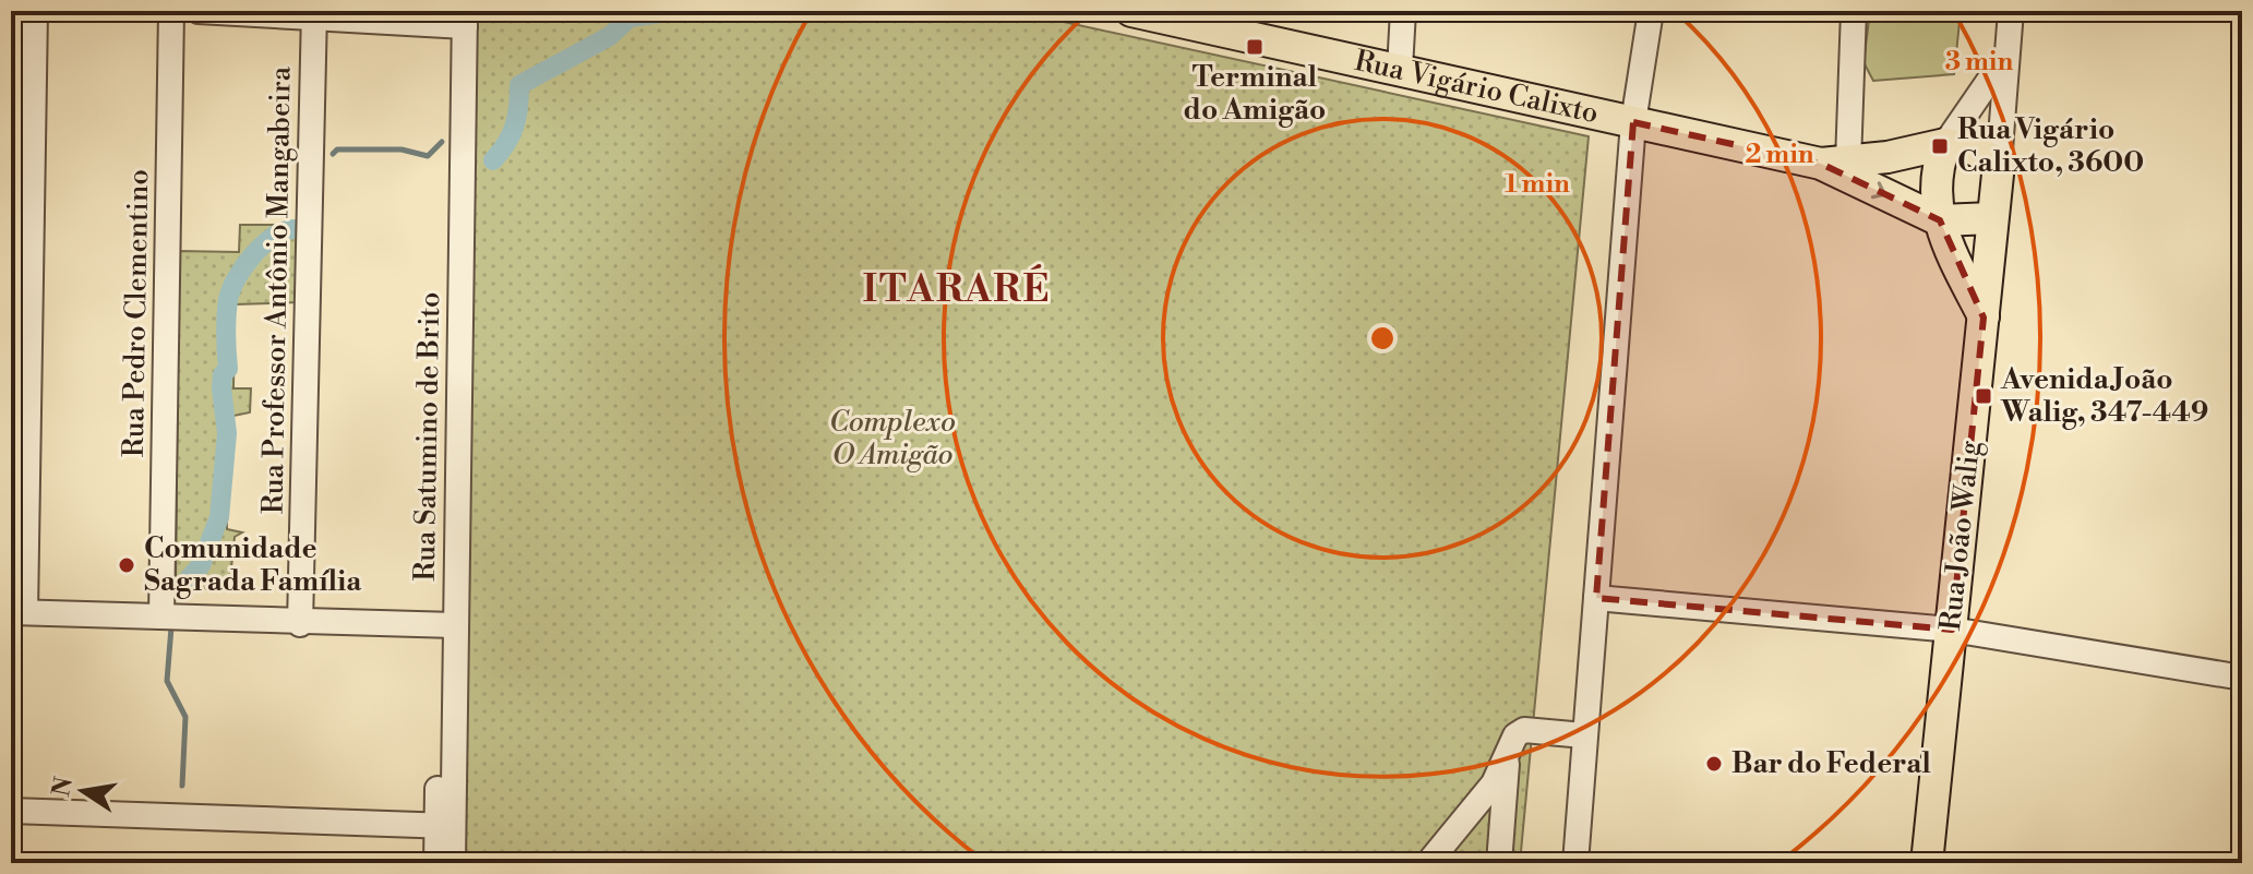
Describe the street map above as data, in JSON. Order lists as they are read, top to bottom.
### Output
{
  "streets": {
    "main road": ["Rua Vigário Calixto", "Rua João Walig"],
    "street": ["Rua Professor Antônio Mangabeira", "Rua Pedro Clementino", "Rua Satumino de Brito"]
  },
  "crossings": [
    ["Rua Vigário Calixto", "Rua João Walig"]
  ],
  "districts": ["ITARARÉ"],
  "parks": ["Complexo O Amigão"],
  "places": {
    "transit": ["Terminal do Amigão", "Rua Vigário Calixto, 3600", "Avenida João Walig, 347-449"],
    "other": ["Comunidade Sagrada Família", "Bar do Federal"]
  },
  "north": "left",
  "rings": ["3 min", "2 min", "1 min"]
}
